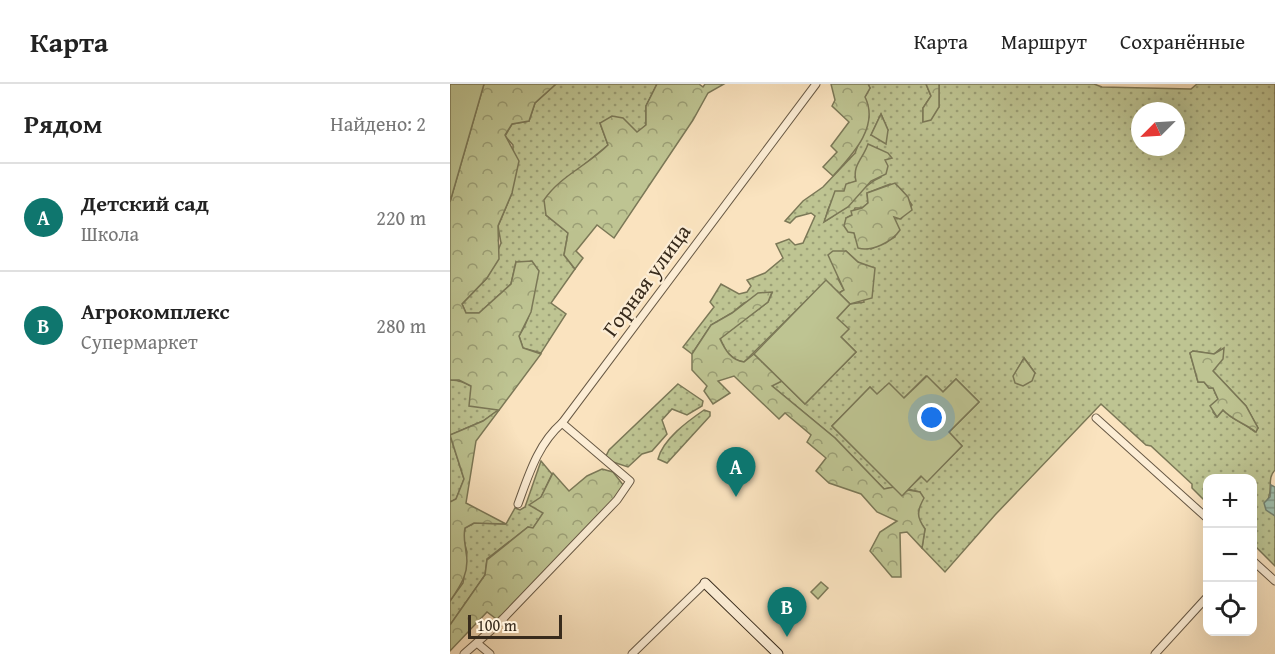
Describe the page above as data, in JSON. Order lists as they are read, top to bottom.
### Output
{
  "streets": {
    "street": ["Горная улица"]
  },
  "scale_bar": "100 m",
  "north": "bottom left",
  "page": {
    "header": "Карта",
    "nav": ["Карта", "Маршрут", "Сохранённые"],
    "heading": ["Рядом", "Найдено: 2"],
    "list": [
      {
        "mark": "A",
        "name": "Детский сад",
        "note": "Школа",
        "value": "220 m"
      },
      {
        "mark": "B",
        "name": "Агрокомплекс",
        "note": "Супермаркет",
        "value": "280 m"
      }
    ],
    "pins": ["A", "B"],
    "map_buttons": ["+", "−"],
    "scale": "100 m"
  }
}
